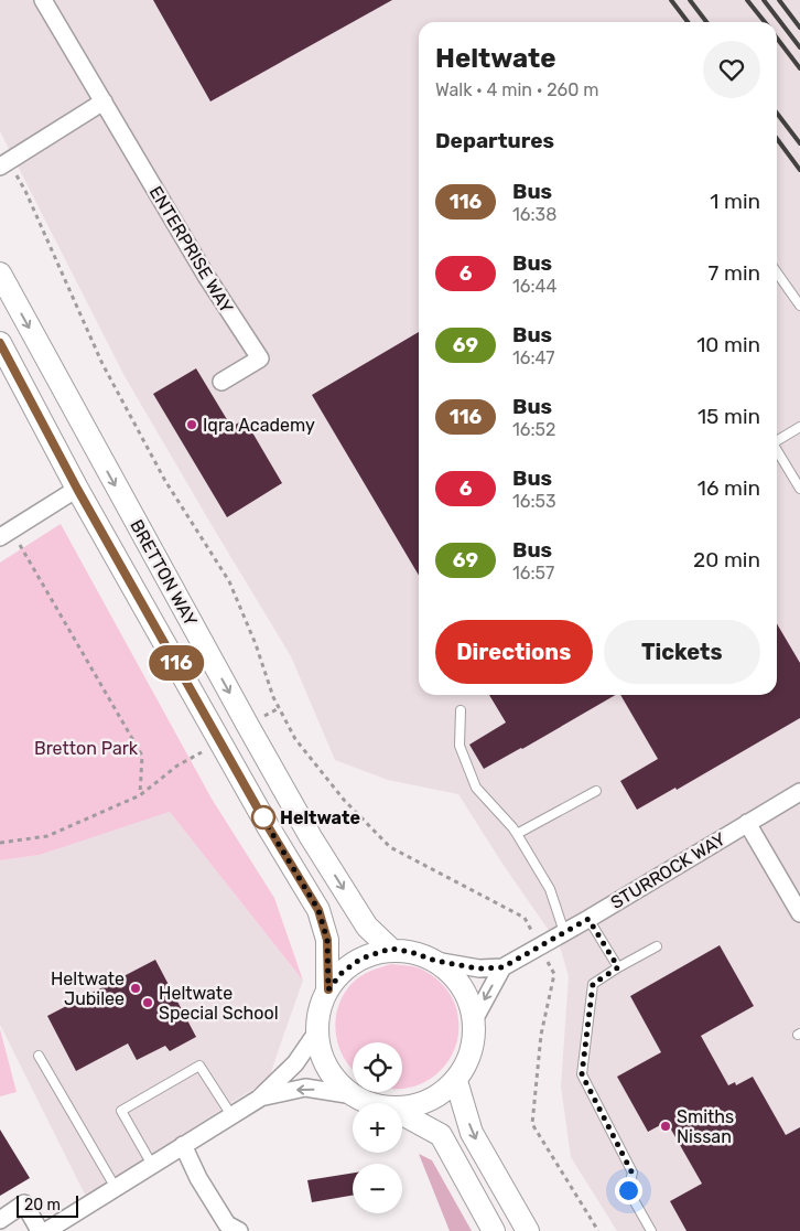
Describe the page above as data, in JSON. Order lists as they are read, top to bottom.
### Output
{
  "streets": {
    "street": ["ENTERPRISE WAY", "BRETTON WAY", "STURROCK WAY"]
  },
  "parks": ["Bretton Park"],
  "places": [
    "Iqra Academy",
    "Heltwate",
    "Heltwate Jubilee",
    "Heltwate Special School",
    "Smiths Nissan"
  ],
  "lines": ["bus line 116"],
  "scale_bar": "20 m",
  "page": {
    "on_map": "116",
    "heading": [
      ["Heltwate", "Walk · 4 min · 260 m"],
      "Departures"
    ],
    "list": [
      {
        "mark": "116",
        "name": "Bus",
        "note": "16:38",
        "value": "1 min"
      },
      {
        "mark": "6",
        "name": "Bus",
        "note": "16:44",
        "value": "7 min"
      },
      {
        "mark": "69",
        "name": "Bus",
        "note": "16:47",
        "value": "10 min"
      },
      {
        "mark": "116",
        "name": "Bus",
        "note": "16:52",
        "value": "15 min"
      },
      {
        "mark": "6",
        "name": "Bus",
        "note": "16:53",
        "value": "16 min"
      },
      {
        "mark": "69",
        "name": "Bus",
        "note": "16:57",
        "value": "20 min"
      }
    ],
    "buttons": ["Directions", "Tickets"],
    "map_buttons": ["+", "−"],
    "scale": "20 m"
  }
}
